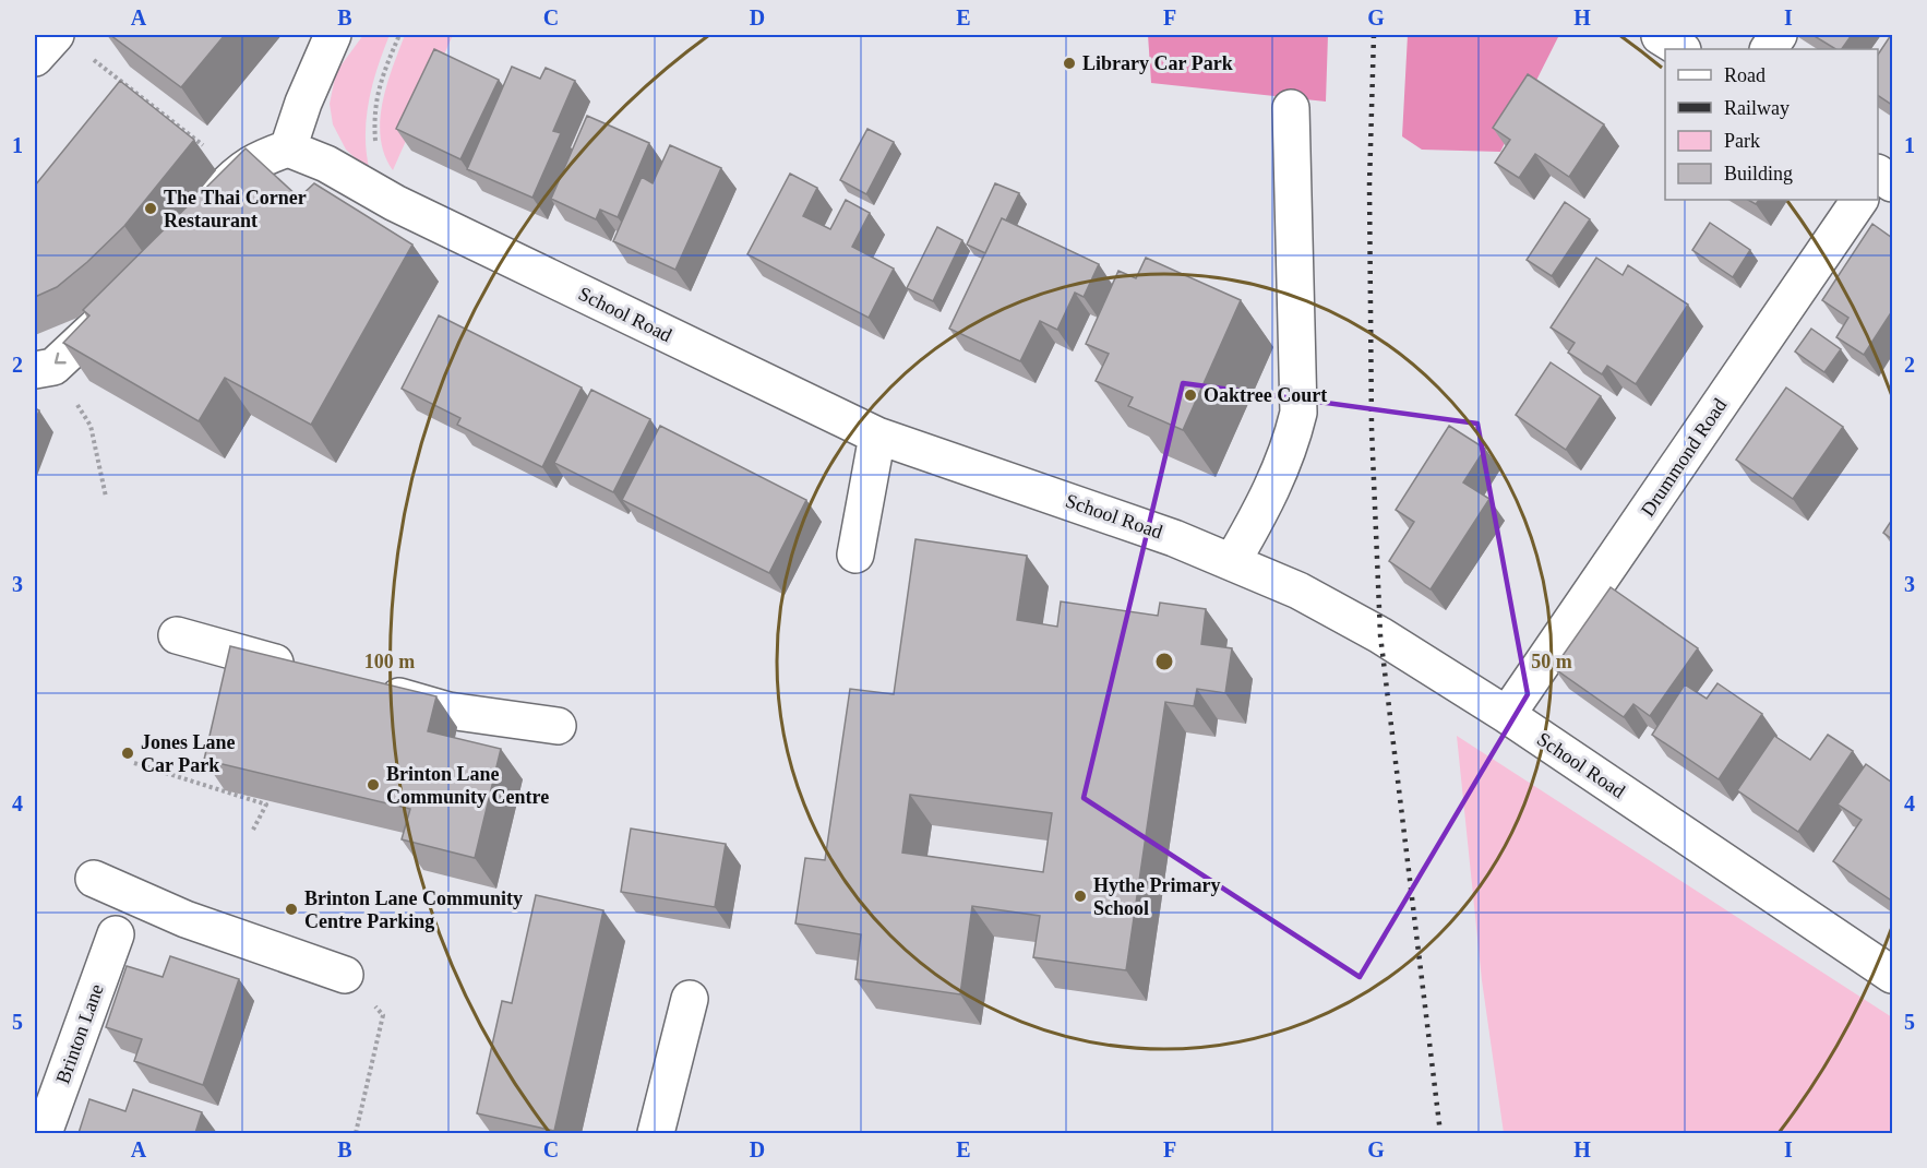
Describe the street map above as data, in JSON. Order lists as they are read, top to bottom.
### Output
{
  "streets": {
    "street": ["School Road", "Drummond Road", "Brinton Lane"]
  },
  "crossings": [
    ["School Road", "Drummond Road"]
  ],
  "places": [
    "Library Car Park",
    "The Thai Corner Restaurant",
    "Oaktree Court",
    "Jones Lane Car Park",
    "Brinton Lane Community Centre",
    "Hythe Primary School",
    "Brinton Lane Community Centre Parking"
  ],
  "legend": [
    "Road",
    "Railway",
    "Park",
    "Building"
  ],
  "grid": {
    "columns": [
      "A",
      "B",
      "C",
      "D",
      "E",
      "F",
      "G",
      "H",
      "I"
    ],
    "rows": [
      "1",
      "2",
      "3",
      "4",
      "5"
    ]
  },
  "rings": ["50 m", "100 m"]
}
